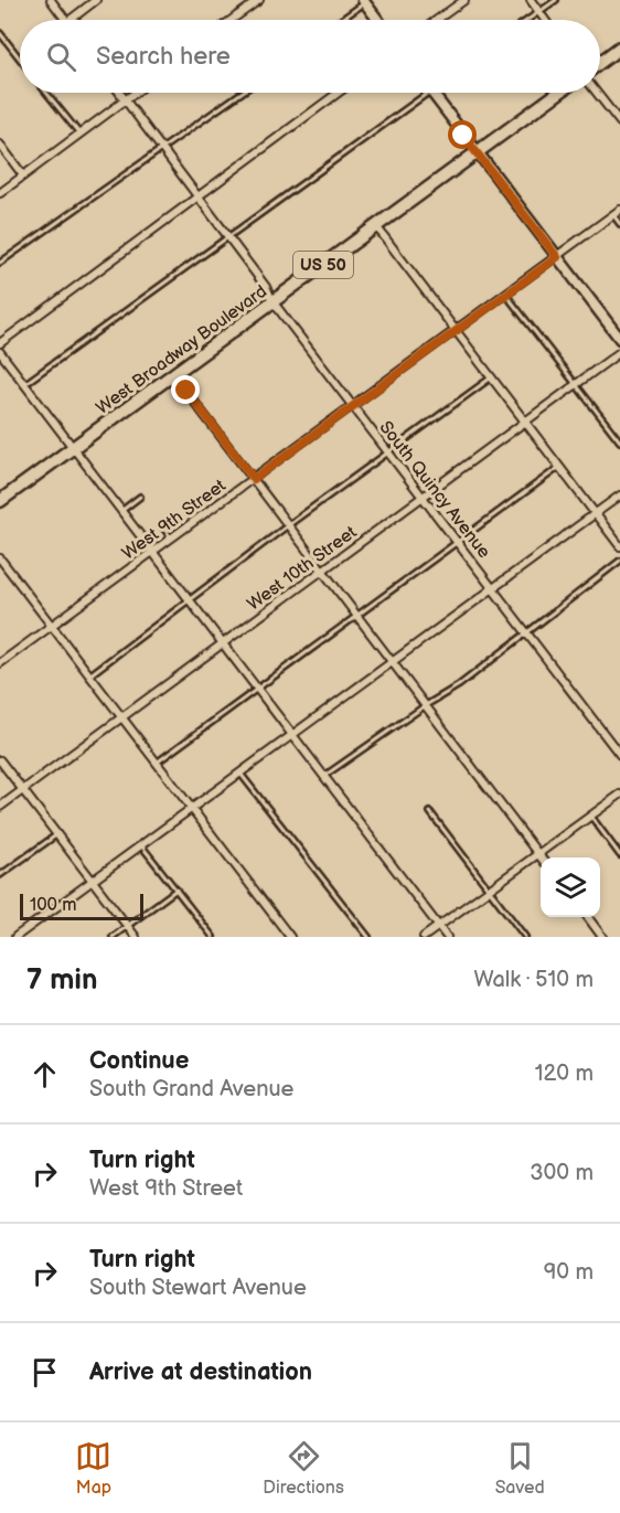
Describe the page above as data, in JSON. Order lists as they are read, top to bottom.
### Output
{
  "streets": {
    "highway": ["US 50", "West Broadway Boulevard"],
    "street": ["South Quincy Avenue", "West 9th Street", "West 10th Street"]
  },
  "crossings": [
    ["West Broadway Boulevard", "South Quincy Avenue"],
    ["South Quincy Avenue", "West 9th Street"],
    ["South Quincy Avenue", "West 10th Street"]
  ],
  "scale_bar": "100 m",
  "page": {
    "search": "Search here",
    "scale": "100 m",
    "heading": ["7 min", "Walk · 510 m"],
    "list": [
      ["Continue", "South Grand Avenue", "120 m"],
      ["Turn right", "West 9th Street", "300 m"],
      ["Turn right", "South Stewart Avenue", "90 m"],
      "Arrive at destination"
    ],
    "nav": ["Map", "Directions", "Saved"]
  }
}
